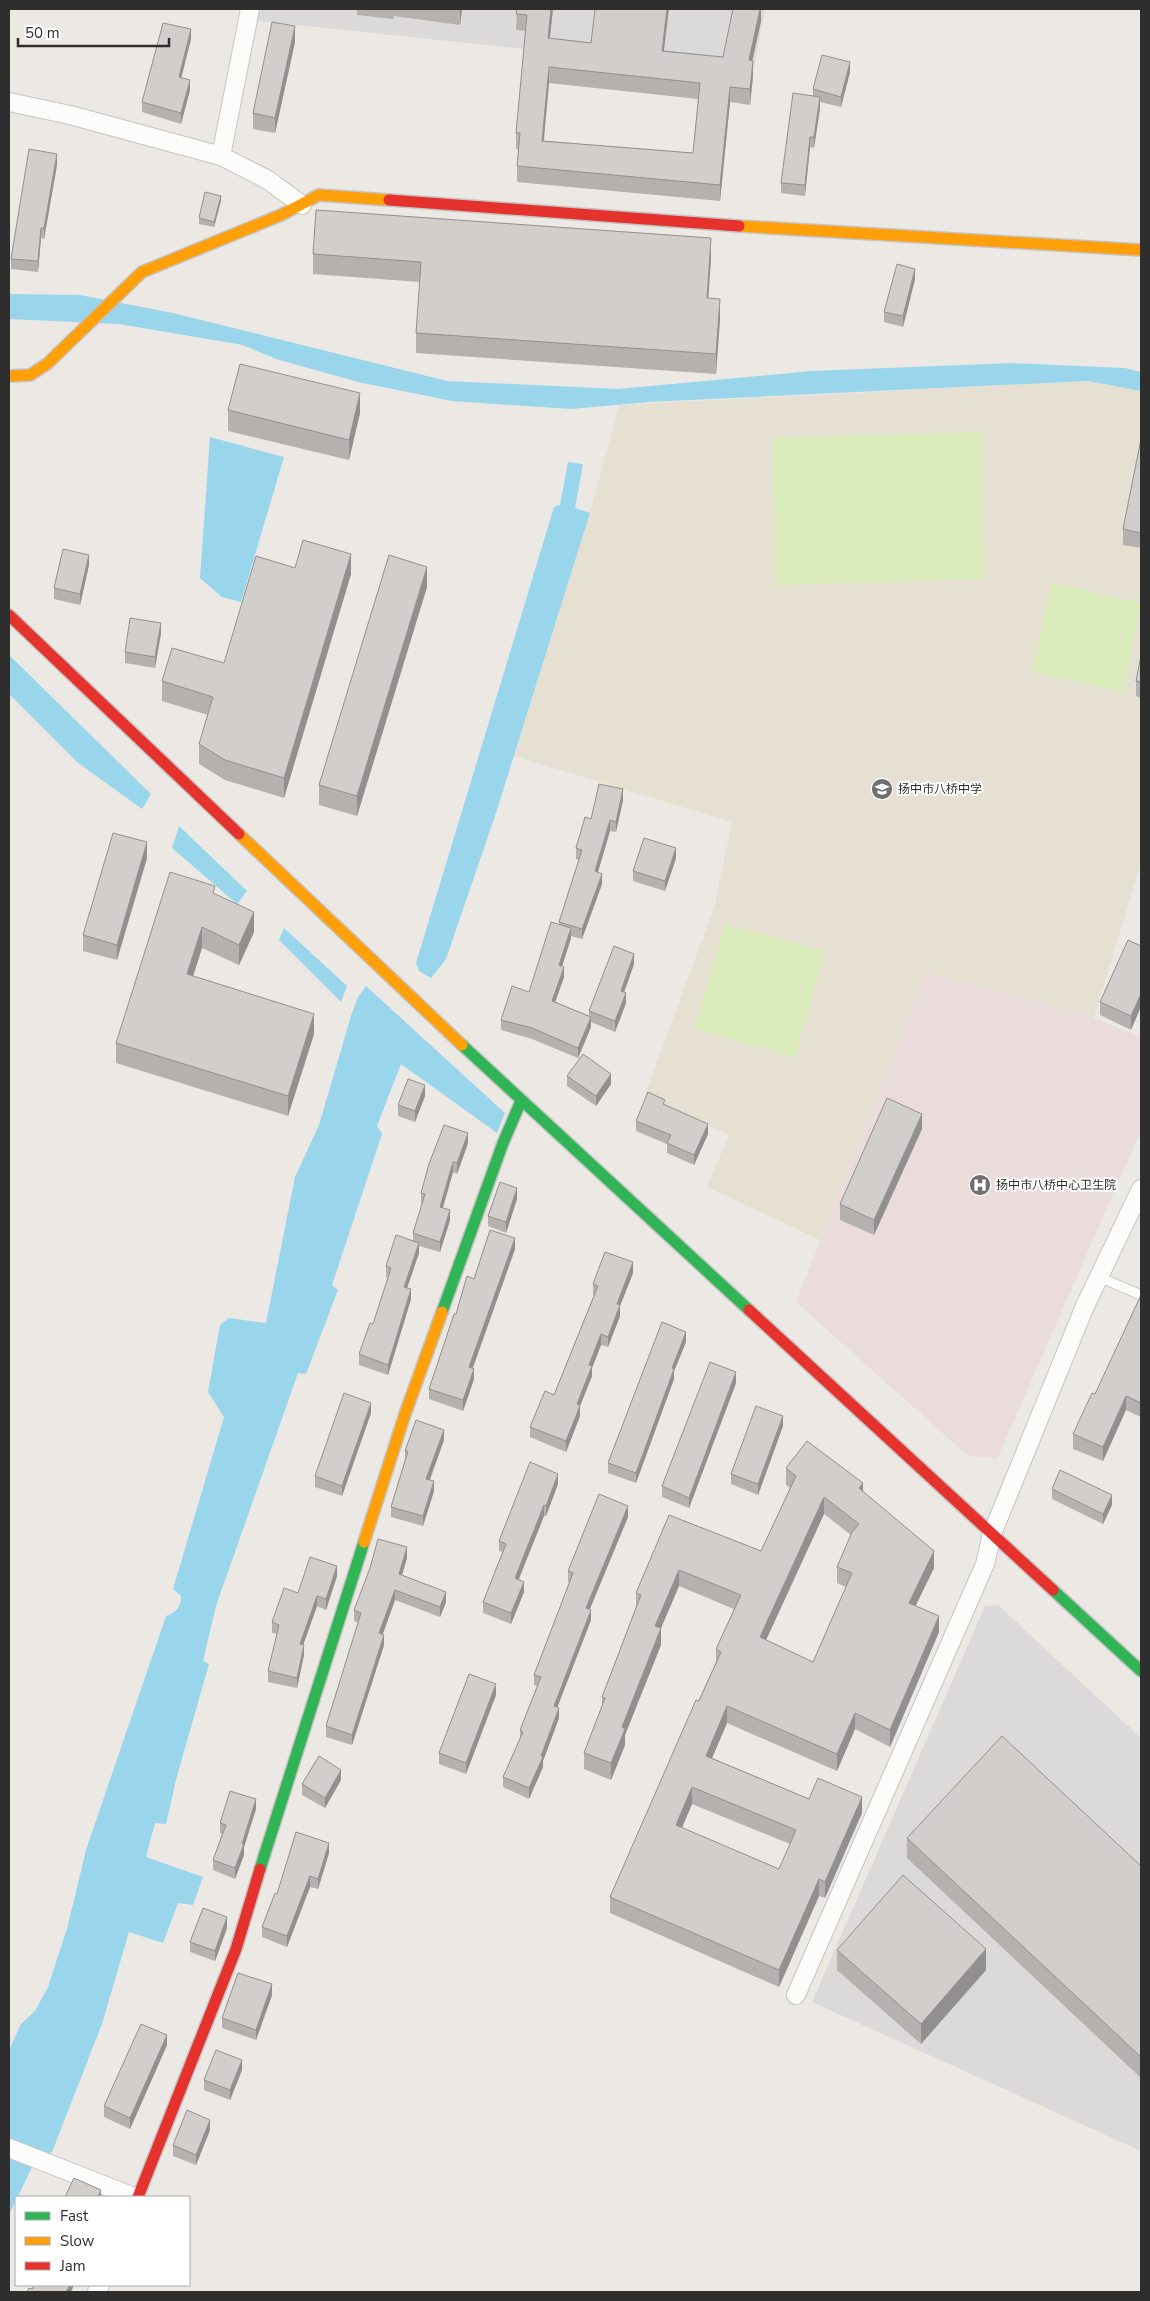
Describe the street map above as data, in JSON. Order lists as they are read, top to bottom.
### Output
{
  "places": {
    "school or university": ["扬中市八桥中学"],
    "hospital": ["扬中市八桥中心卫生院"]
  },
  "legend": ["Fast", "Slow", "Jam"],
  "scale_bar": "50 m"
}
